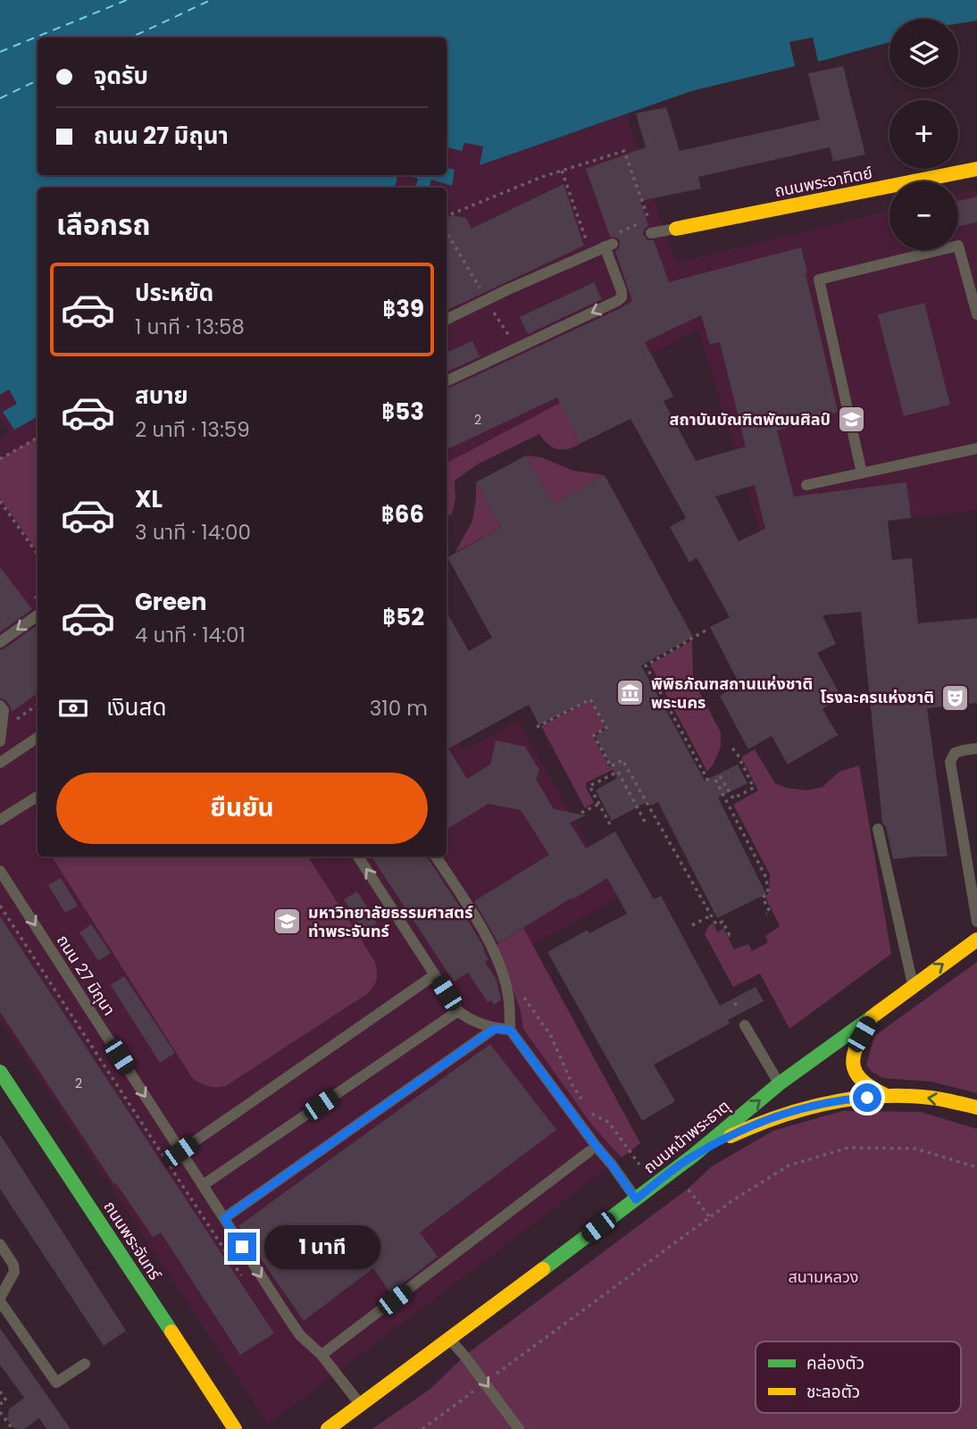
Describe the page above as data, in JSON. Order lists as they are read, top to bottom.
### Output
{
  "streets": {
    "street": ["ถนนพระอาทิตย์", "ถนนหน้าพระธาตุ", "ถนนพระจันทร์"],
    "lane": ["ถนน 27 มิถุนา"]
  },
  "crossings": [
    ["ถนน 27 มิถุนา", "ถนนหน้าพระธาตุ"]
  ],
  "one_way": ["ถนน 27 มิถุนา"],
  "parks": ["สนามหลวง"],
  "places": {
    "school or university": ["สถาบันบัณฑิตพัฒนศิลป์", "มหาวิทยาลัยธรรมศาสตร์ ท่าพระจันทร์"],
    "museum": ["พิพิธภัณฑสถานแห่งชาติ พระนคร"],
    "theatre": ["โรงละครแห่งชาติ"]
  },
  "house_numbers": ["2", "2"],
  "legend": ["คล่องตัว", "ชะลอตัว"],
  "page": {
    "map_buttons": ["+", "−"],
    "banner": ["จุดรับ", "ถนน 27 มิถุนา"],
    "heading": "เลือกรถ",
    "list": [
      {
        "name": "ประหยัด",
        "note": "1 นาที · 13:58",
        "value": "฿39"
      },
      {
        "name": "สบาย",
        "note": "2 นาที · 13:59",
        "value": "฿53"
      },
      {
        "name": "XL",
        "note": "3 นาที · 14:00",
        "value": "฿66"
      },
      {
        "name": "Green",
        "note": "4 นาที · 14:01",
        "value": "฿52"
      }
    ],
    "pay": ["เงินสด", "310 m"],
    "buttons": "ยืนยัน",
    "bubble": "1 นาที"
  }
}
